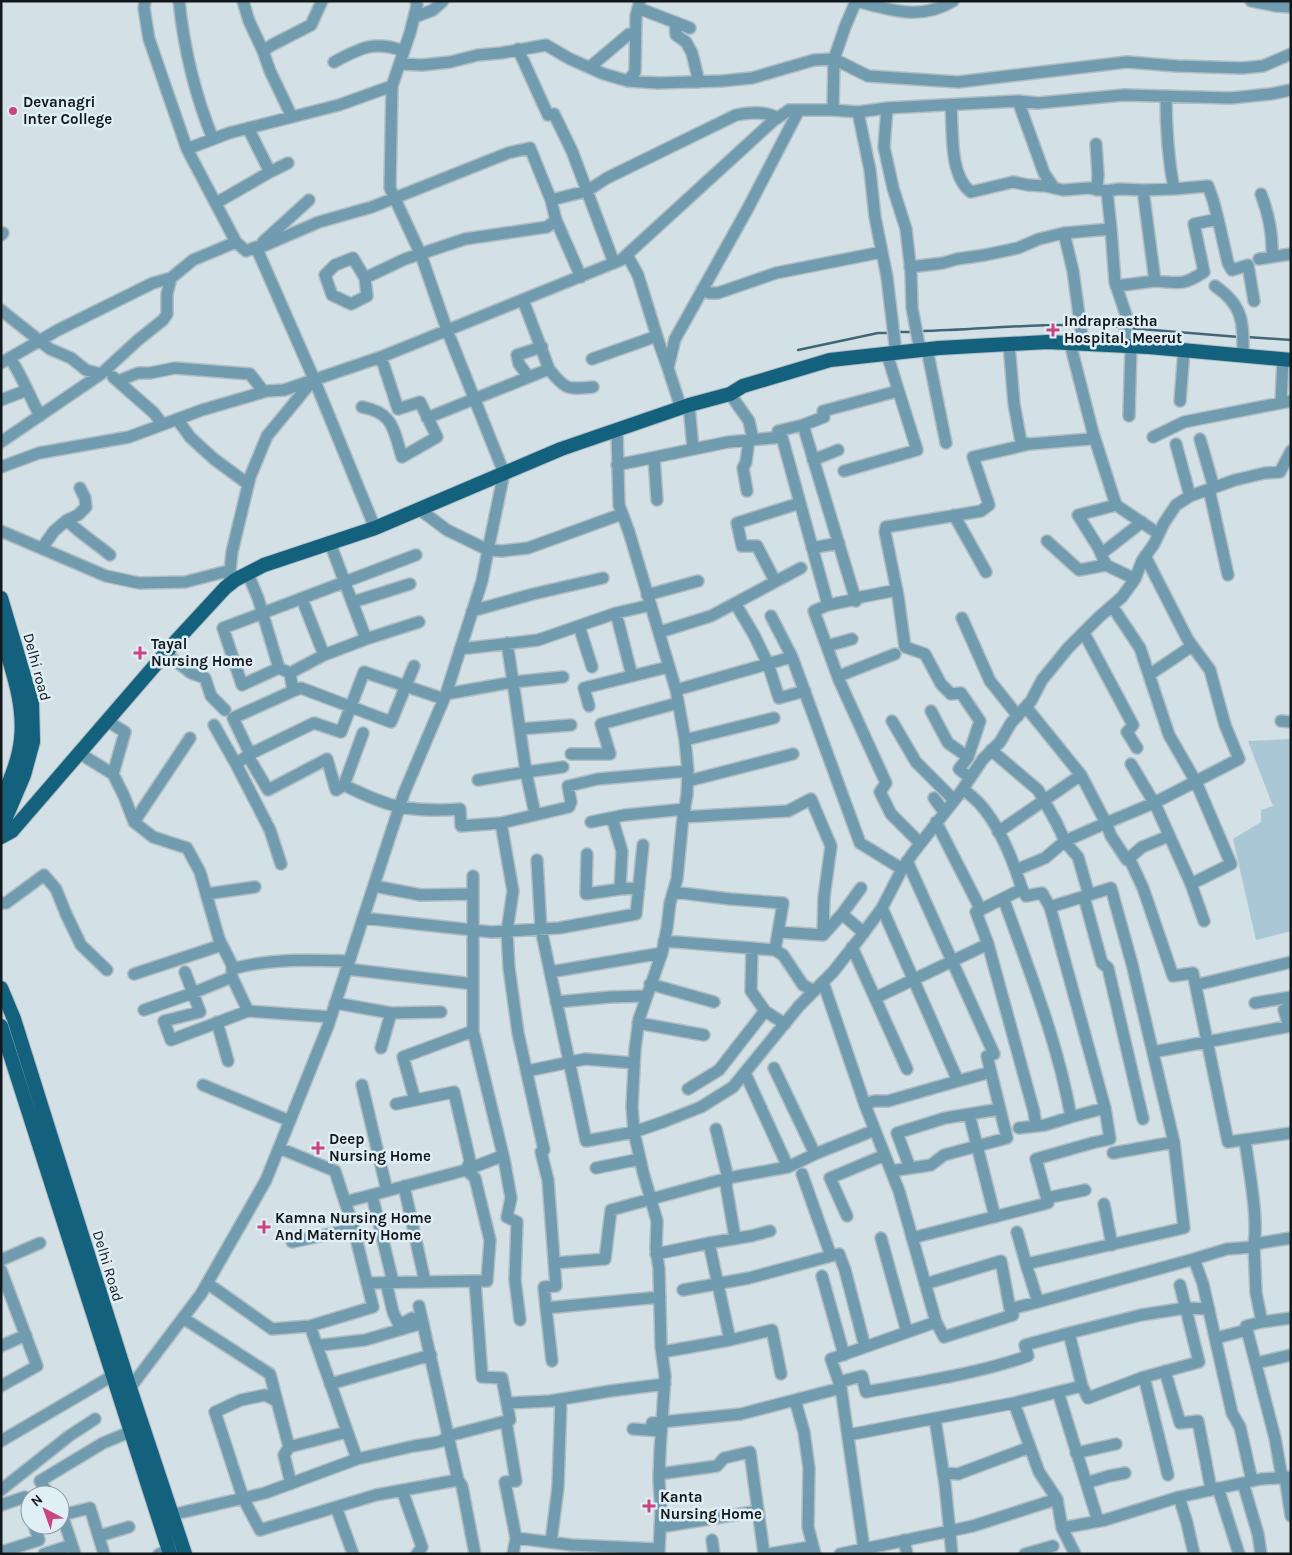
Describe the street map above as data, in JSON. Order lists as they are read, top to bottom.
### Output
{
  "streets": {
    "main road": ["Delhi road", "Delhi Road"]
  },
  "places": {
    "other": ["Devanagri Inter College"],
    "health": [
      "Indraprastha Hospital, Meerut",
      "Tayal Nursing Home",
      "Deep Nursing Home",
      "Kamna Nursing Home And Maternity Home",
      "Kanta Nursing Home"
    ]
  },
  "north": "top left"
}
